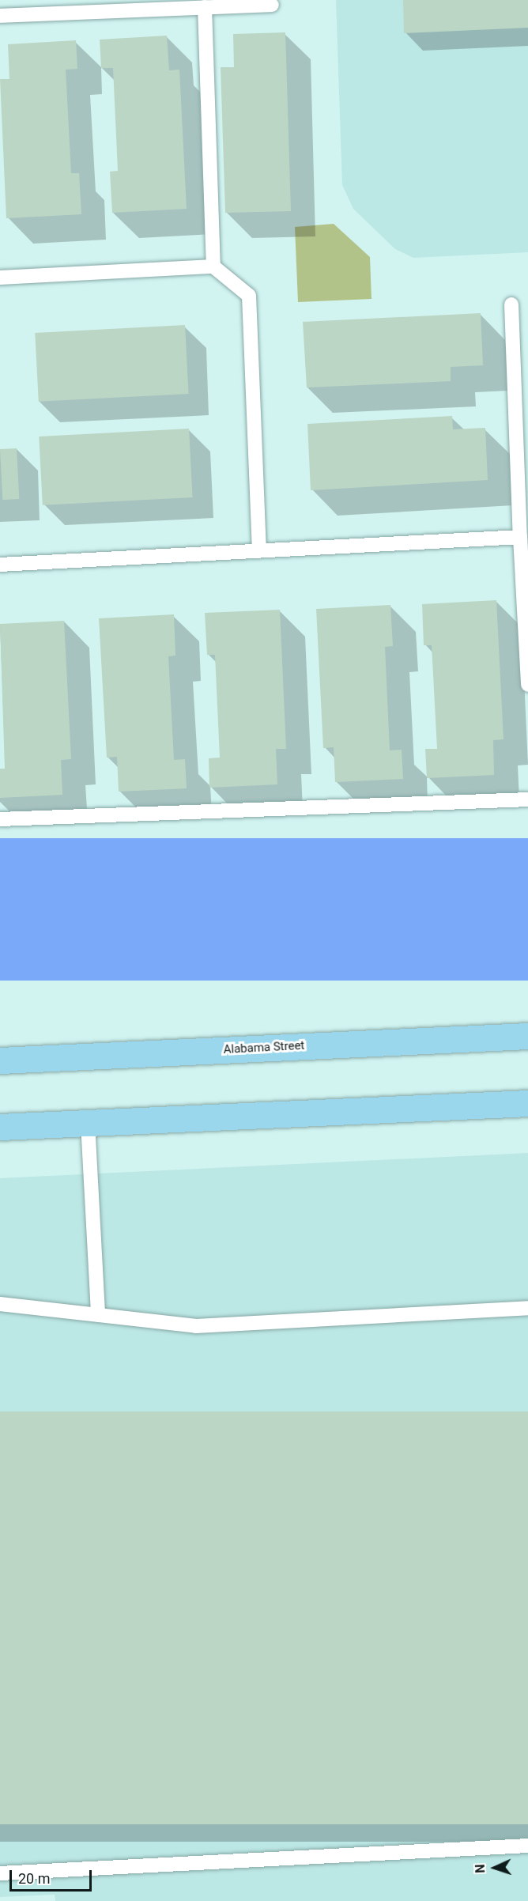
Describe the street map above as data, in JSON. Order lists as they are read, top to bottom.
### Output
{
  "streets": {
    "main road": ["Alabama Street"]
  },
  "scale_bar": "20 m",
  "north": "left"
}
